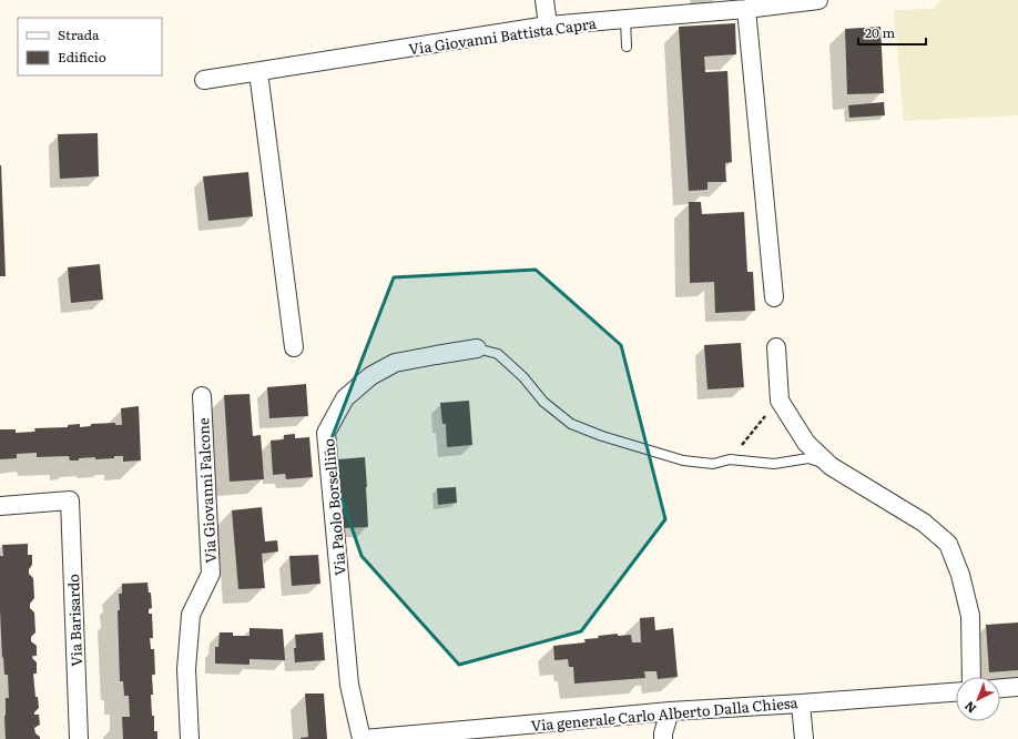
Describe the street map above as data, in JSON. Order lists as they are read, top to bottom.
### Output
{
  "streets": {
    "street": [
      "Via Giovanni Battista Capra",
      "Via Giovanni Falcone",
      "Via Paolo Borsellino",
      "Via Barisardo",
      "Via generale Carlo Alberto Dalla Chiesa"
    ]
  },
  "crossings": [
    ["Via Paolo Borsellino", "Via generale Carlo Alberto Dalla Chiesa"]
  ],
  "legend": ["Strada", "Edificio"],
  "scale_bar": "20 m",
  "north": "bottom left"
}
